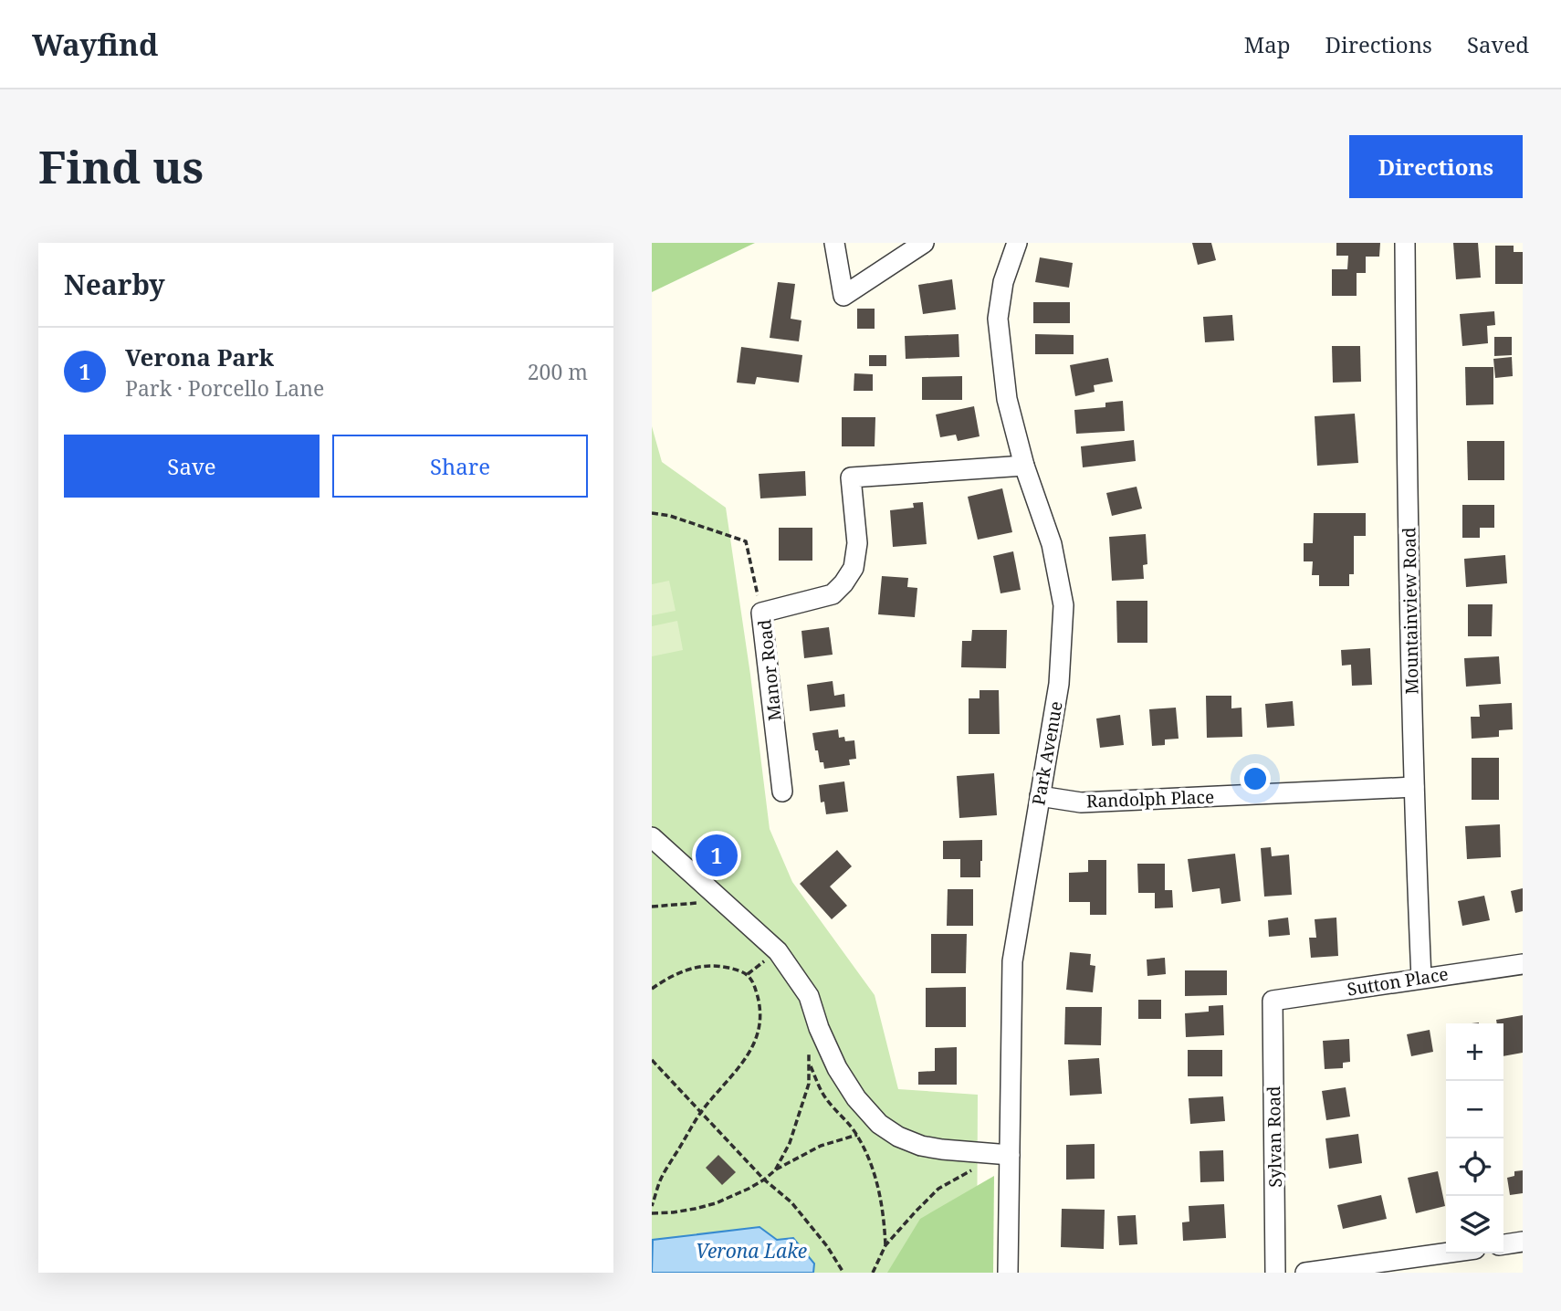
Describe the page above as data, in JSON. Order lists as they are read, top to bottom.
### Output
{
  "streets": {
    "street": [
      "Mountainview Road",
      "Manor Road",
      "Park Avenue",
      "Randolph Place",
      "Sutton Place",
      "Sylvan Road"
    ]
  },
  "crossings": [
    ["Mountainview Road", "Randolph Place"],
    ["Mountainview Road", "Sutton Place"],
    ["Manor Road", "Park Avenue"],
    ["Park Avenue", "Randolph Place"],
    ["Sutton Place", "Sylvan Road"]
  ],
  "water": ["Verona Lake"],
  "page": {
    "header": "Wayfind",
    "nav": ["Map", "Directions", "Saved"],
    "buttons": [
      "Directions",
      ["Save", "Share"]
    ],
    "title": "Find us",
    "heading": "Nearby",
    "list": [
      {
        "mark": "1",
        "name": "Verona Park",
        "note": "Park · Porcello Lane",
        "value": "200 m"
      }
    ],
    "pins": "1",
    "map_buttons": ["+", "−"]
  }
}
